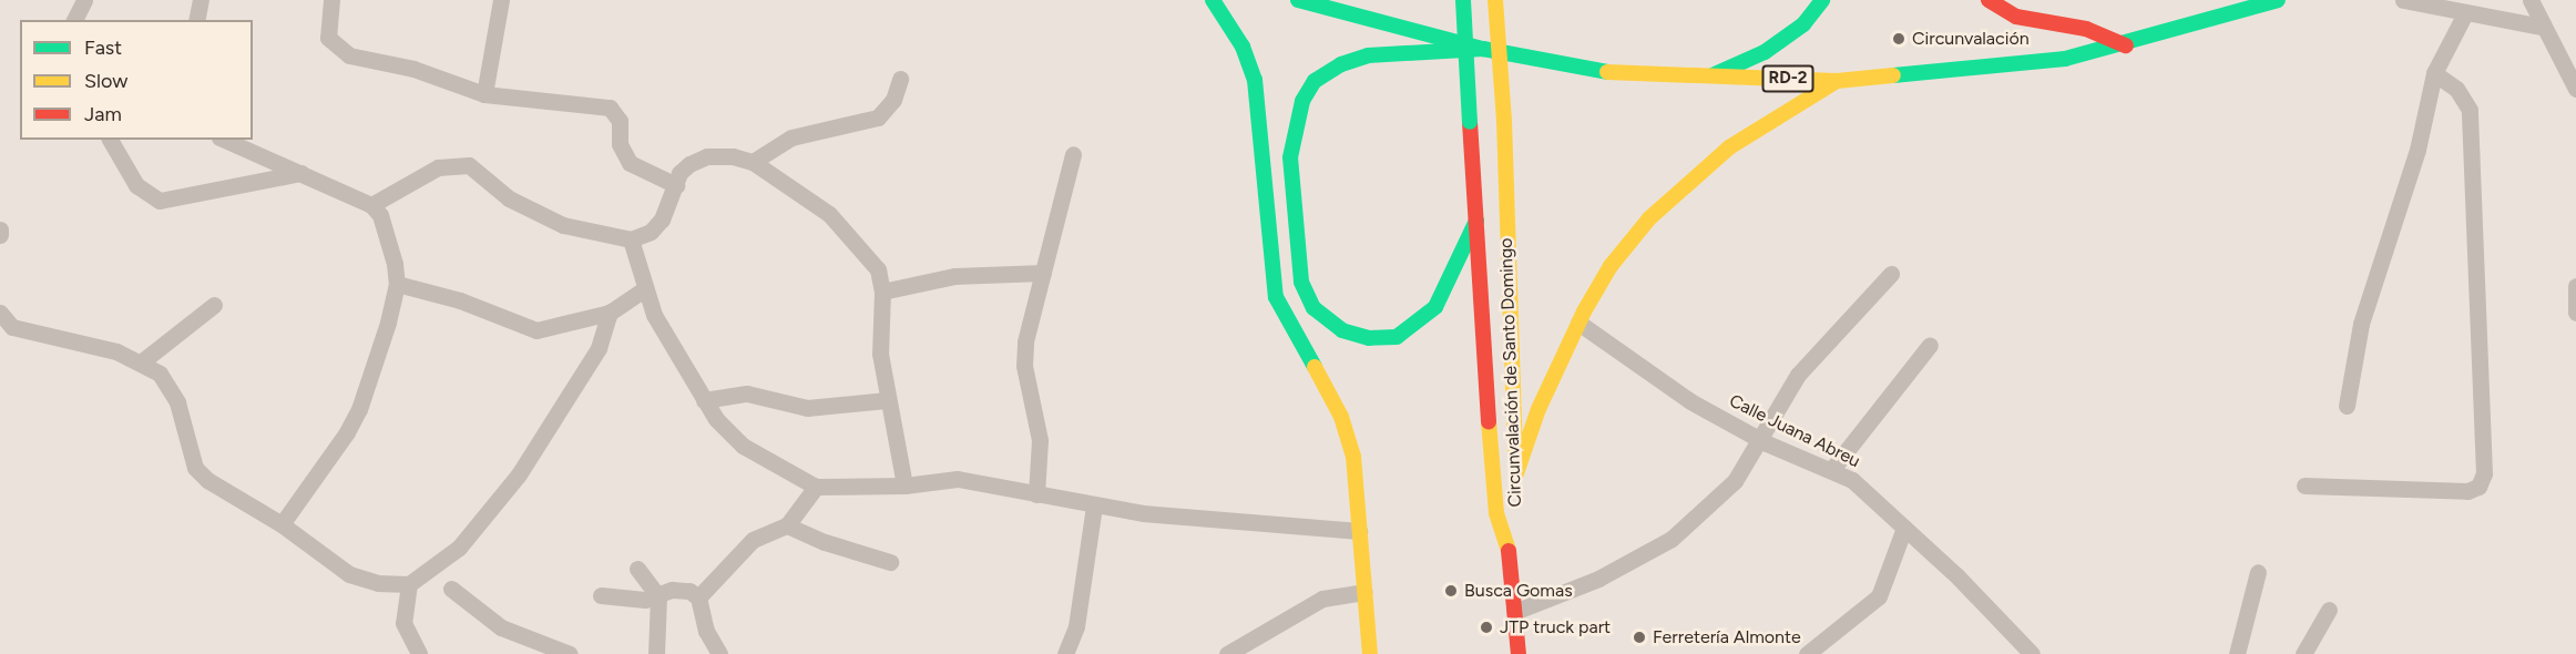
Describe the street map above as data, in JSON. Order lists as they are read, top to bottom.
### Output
{
  "streets": {
    "main road": ["RD-2", "Circunvalación de Santo Domingo"],
    "street": ["Calle Juana Abreu"]
  },
  "crossings": [
    ["Circunvalación de Santo Domingo", "Calle Juana Abreu"]
  ],
  "places": [
    "Circunvalación",
    "Busca Gomas",
    "JTP truck part",
    "Ferretería Almonte"
  ],
  "legend": ["Fast", "Slow", "Jam"]
}
